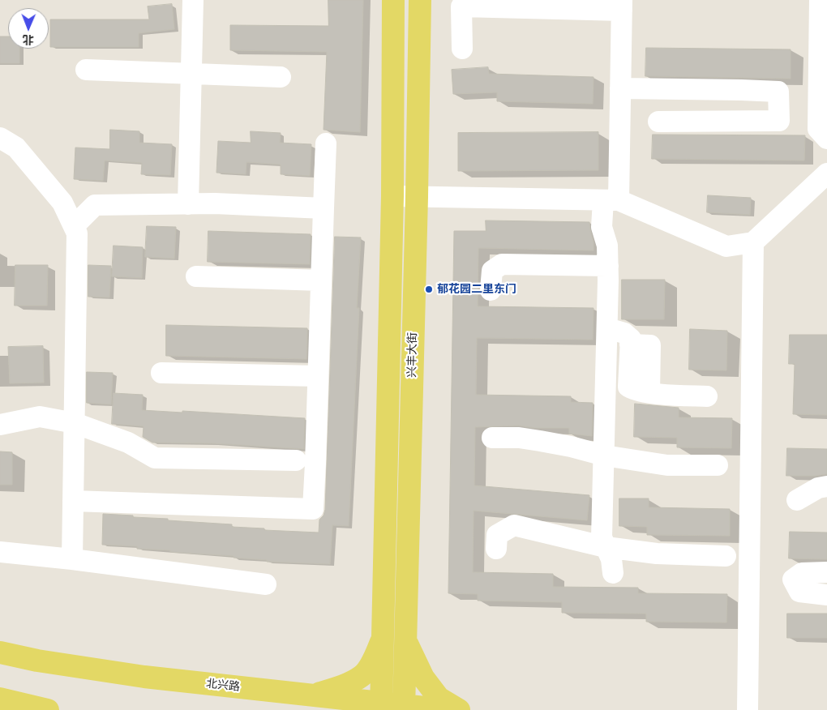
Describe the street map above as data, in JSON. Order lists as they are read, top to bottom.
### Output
{
  "streets": {
    "main road": ["兴丰大街", "北兴路"]
  },
  "crossings": [
    ["兴丰大街", "北兴路"]
  ],
  "places": ["郁花园二里东门"],
  "north": "bottom"
}
